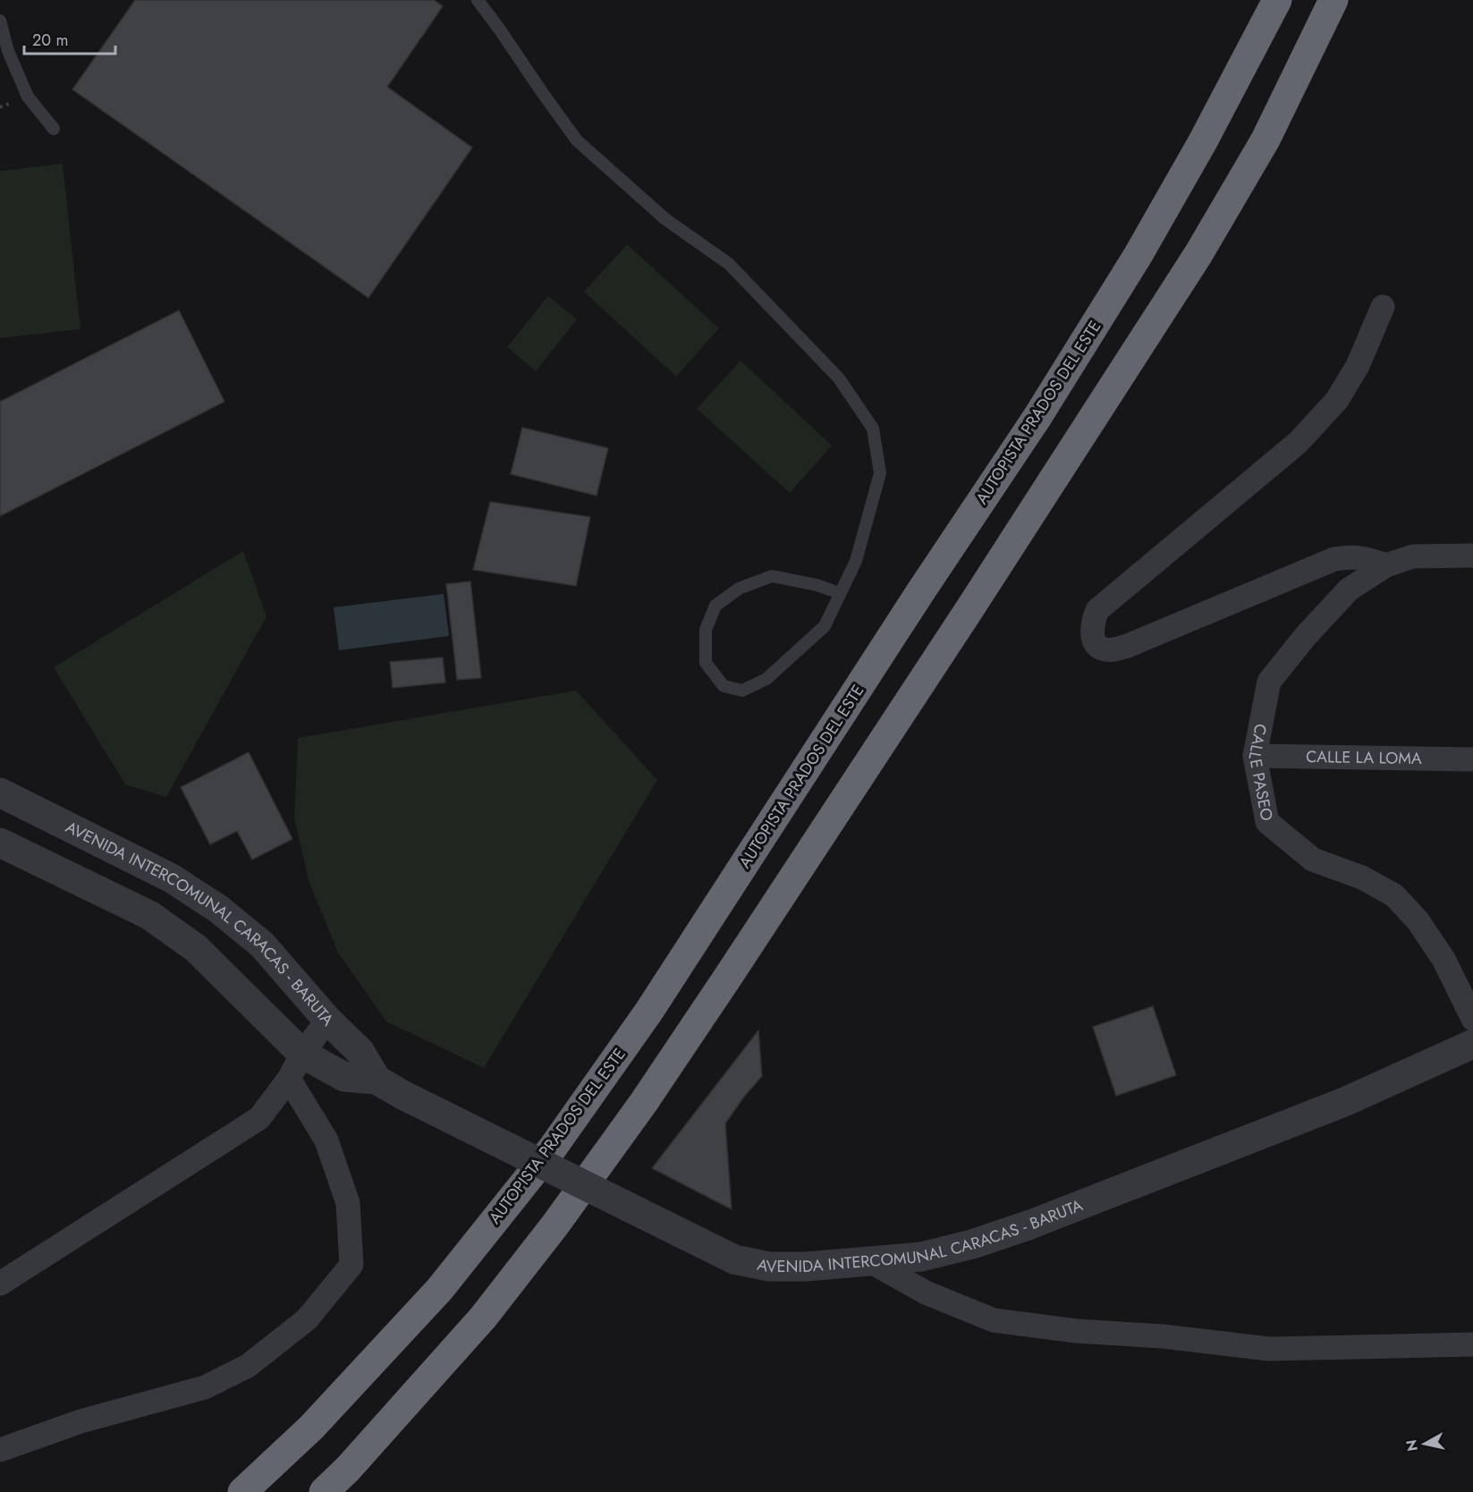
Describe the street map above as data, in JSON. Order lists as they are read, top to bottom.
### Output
{
  "streets": {
    "highway": ["AUTOPISTA PRADOS DEL ESTE"],
    "street": ["CALLE LA LOMA", "CALLE PASEO", "AVENIDA INTERCOMUNAL CARACAS - BARUTA"]
  },
  "crossings": [
    ["CALLE LA LOMA", "CALLE PASEO"]
  ],
  "scale_bar": "20 m",
  "north": "left"
}
